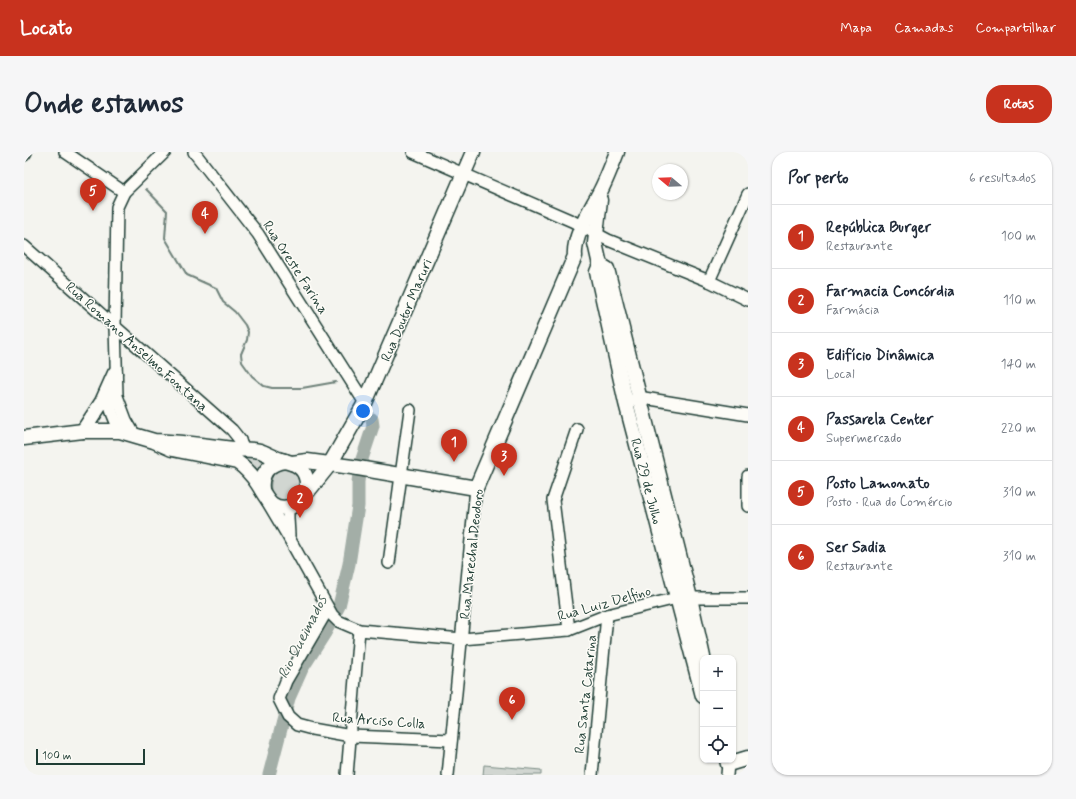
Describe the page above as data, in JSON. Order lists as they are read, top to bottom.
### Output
{
  "streets": {
    "main road": ["Rua Doutor Maruri", "Rua 29 de Julho", "Rua Marechal Deodoro"],
    "street": [
      "Rua Oreste Farina",
      "Rua Romano Anselmo Fontana",
      "Rua Luiz Delfino",
      "Rua Santa Catarina",
      "Rua Arciso Colla"
    ]
  },
  "crossings": [
    ["Rua Oreste Farina", "Rua Doutor Maruri"],
    ["Rua 29 de Julho", "Rua Marechal Deodoro"],
    ["Rua 29 de Julho", "Rua Luiz Delfino"],
    ["Rua Marechal Deodoro", "Rua Luiz Delfino"],
    ["Rua Marechal Deodoro", "Rua Arciso Colla"],
    ["Rua Luiz Delfino", "Rua Santa Catarina"],
    ["Rua Luiz Delfino", "Rua Arciso Colla"]
  ],
  "water": ["Rio Queimados"],
  "scale_bar": "100 m",
  "north": "left",
  "page": {
    "header": "Locato",
    "nav": ["Mapa", "Camadas", "Compartilhar"],
    "buttons": "Rotas",
    "title": "Onde estamos",
    "heading": ["Por perto", "6 resultados"],
    "pins": [
      "5",
      "4",
      "1",
      "3",
      "2",
      "6"
    ],
    "list": [
      {
        "mark": "1",
        "name": "República Burger",
        "note": "Restaurante",
        "value": "100 m"
      },
      {
        "mark": "2",
        "name": "Farmacia Concórdia",
        "note": "Farmácia",
        "value": "110 m"
      },
      {
        "mark": "3",
        "name": "Edifício Dinâmica",
        "note": "Local",
        "value": "140 m"
      },
      {
        "mark": "4",
        "name": "Passarela Center",
        "note": "Supermercado",
        "value": "220 m"
      },
      {
        "mark": "5",
        "name": "Posto Lamonato",
        "note": "Posto · Rua do Comércio",
        "value": "310 m"
      },
      {
        "mark": "6",
        "name": "Ser Sadia",
        "note": "Restaurante",
        "value": "310 m"
      }
    ],
    "map_buttons": ["+", "−"],
    "scale": "100 m"
  }
}
